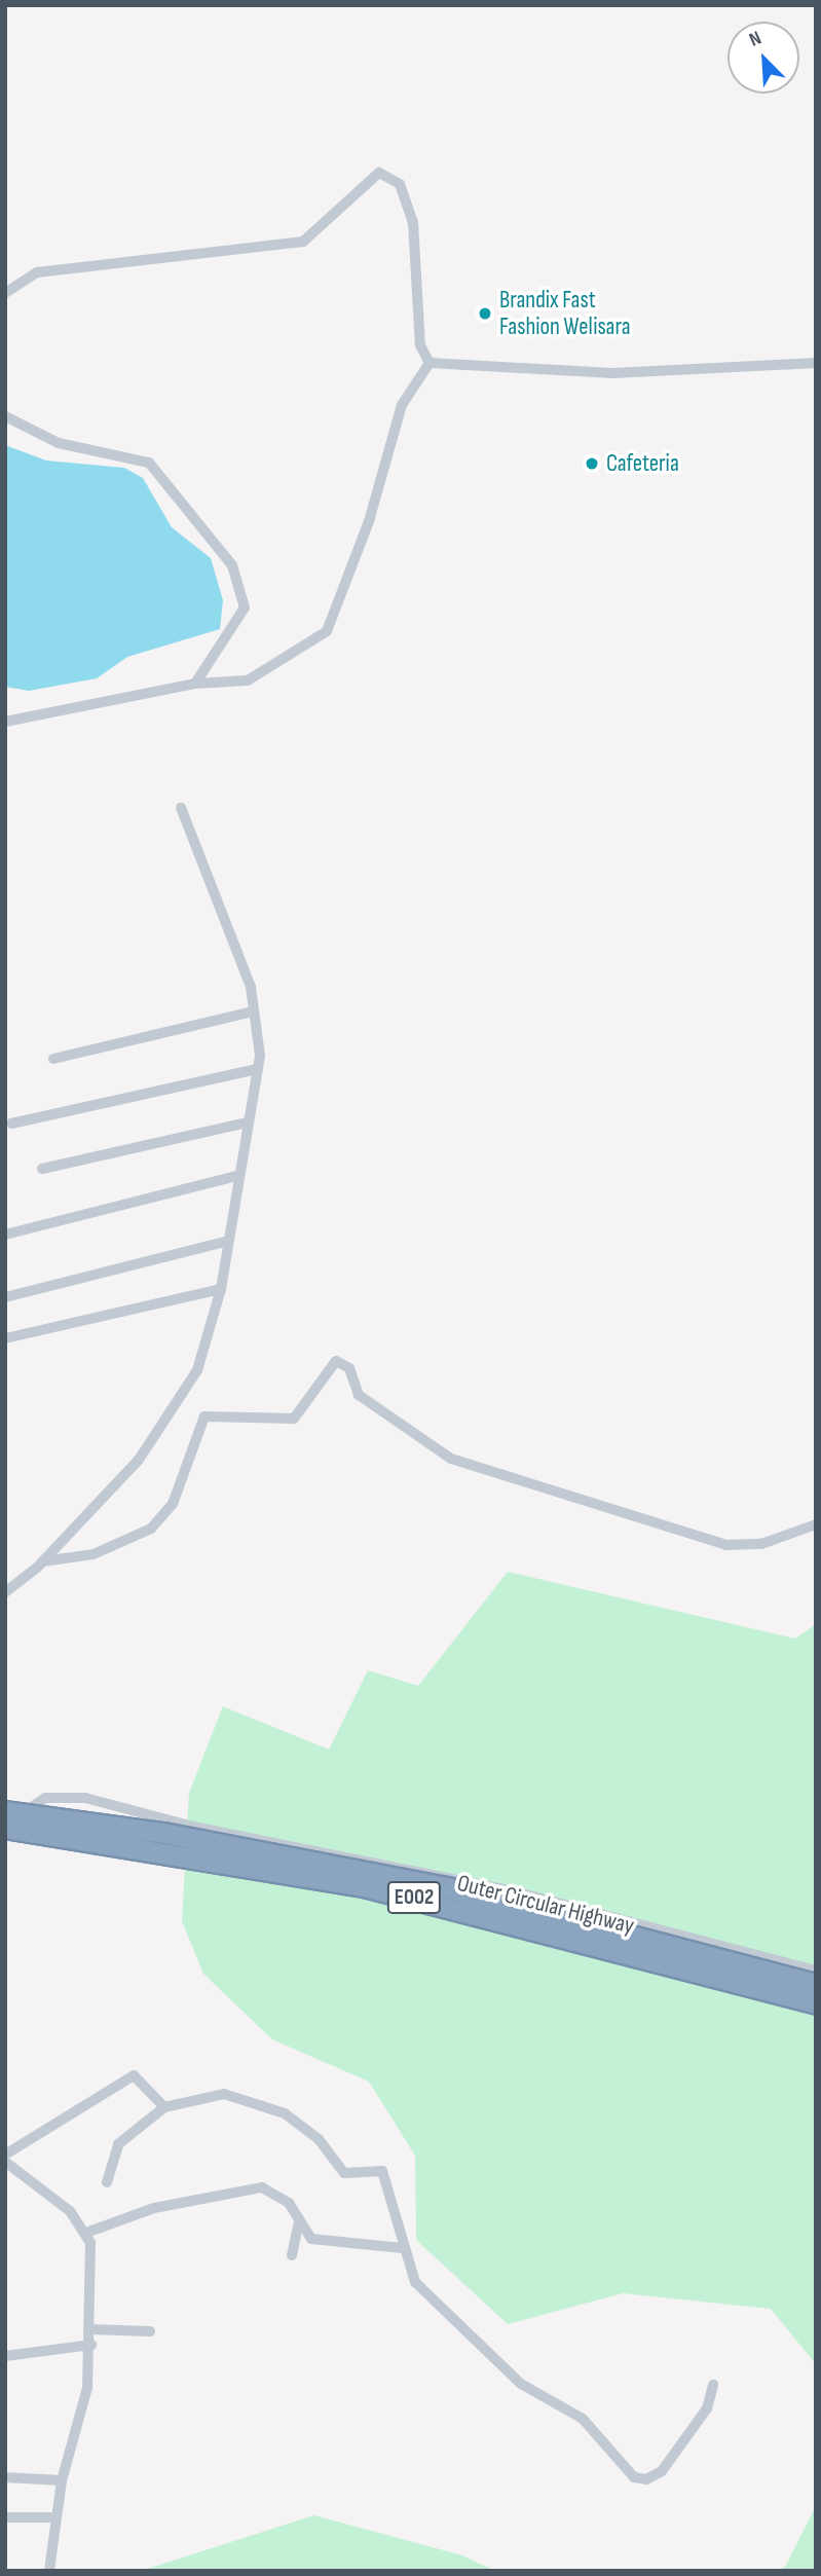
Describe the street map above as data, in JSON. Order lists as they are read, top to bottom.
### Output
{
  "streets": {
    "highway": ["E002", "Outer Circular Highway"]
  },
  "places": ["Brandix Fast Fashion Welisara", "Cafeteria"],
  "north": "top left"
}
